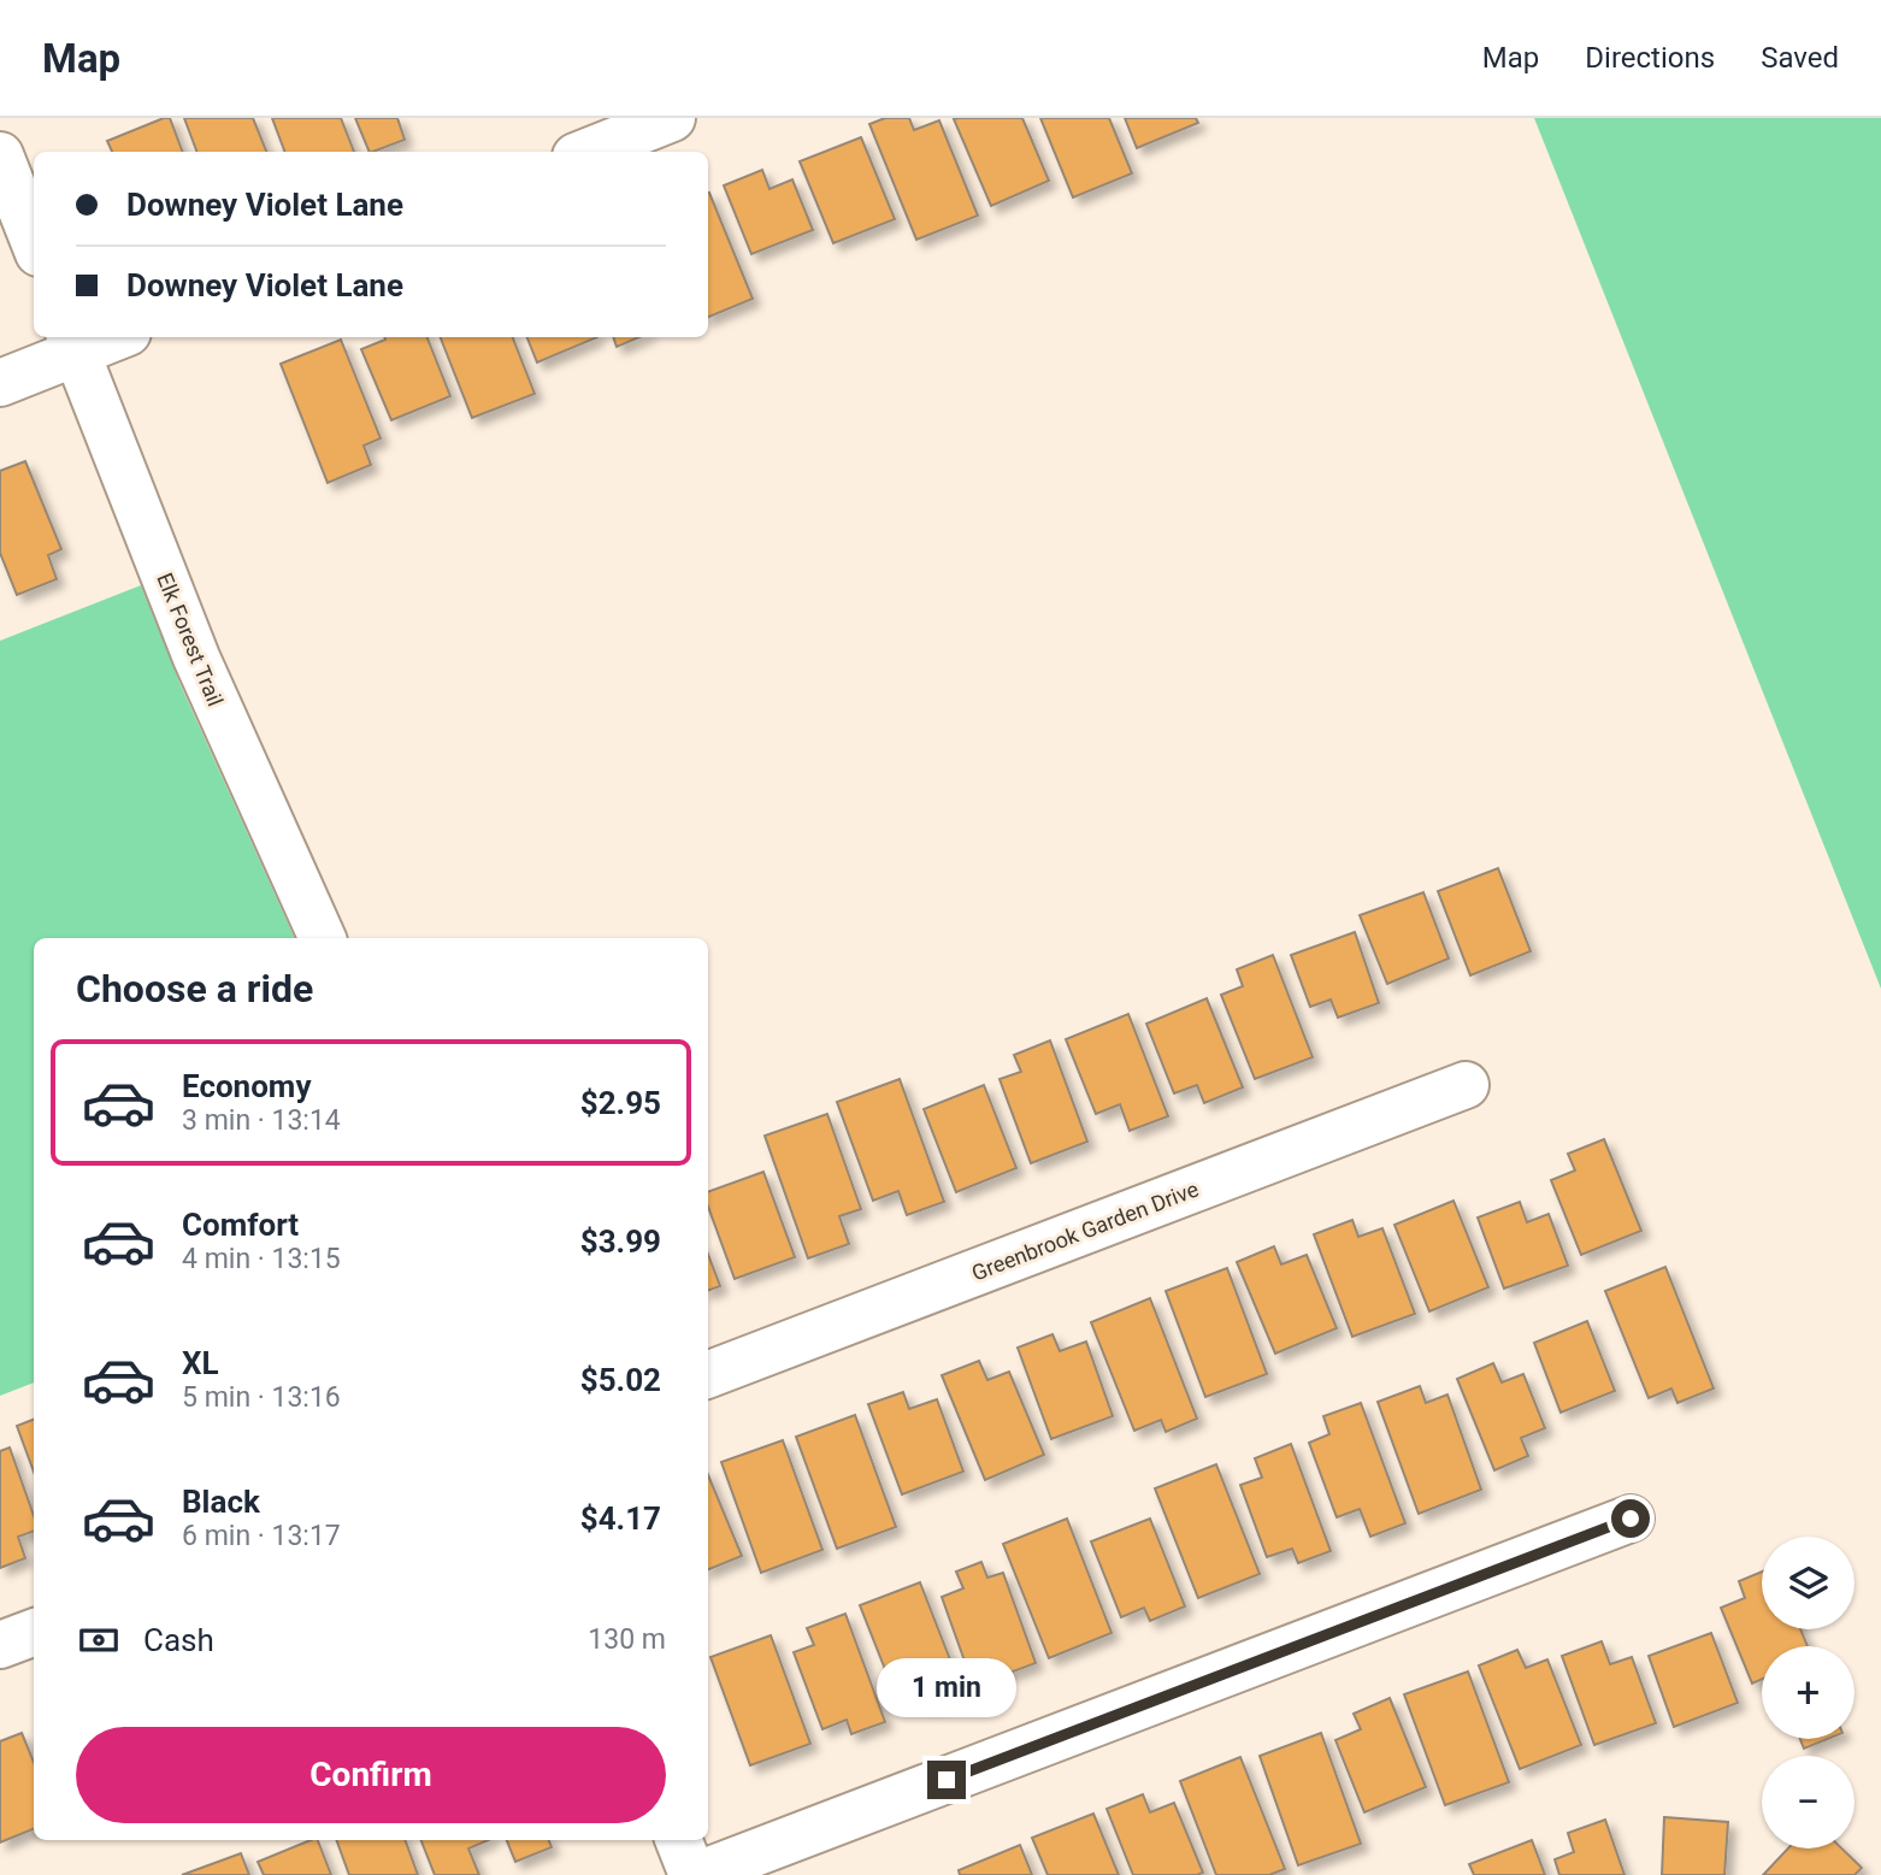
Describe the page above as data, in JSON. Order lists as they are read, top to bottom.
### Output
{
  "streets": {
    "street": ["Elk Forest Trail", "Greenbrook Garden Drive"]
  },
  "page": {
    "header": "Map",
    "nav": ["Map", "Directions", "Saved"],
    "banner": ["Downey Violet Lane", "Downey Violet Lane"],
    "heading": "Choose a ride",
    "list": [
      {
        "name": "Economy",
        "note": "3 min · 13:14",
        "value": "$2.95"
      },
      {
        "name": "Comfort",
        "note": "4 min · 13:15",
        "value": "$3.99"
      },
      {
        "name": "XL",
        "note": "5 min · 13:16",
        "value": "$5.02"
      },
      {
        "name": "Black",
        "note": "6 min · 13:17",
        "value": "$4.17"
      }
    ],
    "map_buttons": ["+", "−"],
    "pay": ["Cash", "130 m"],
    "bubble": "1 min",
    "buttons": "Confirm"
  }
}
